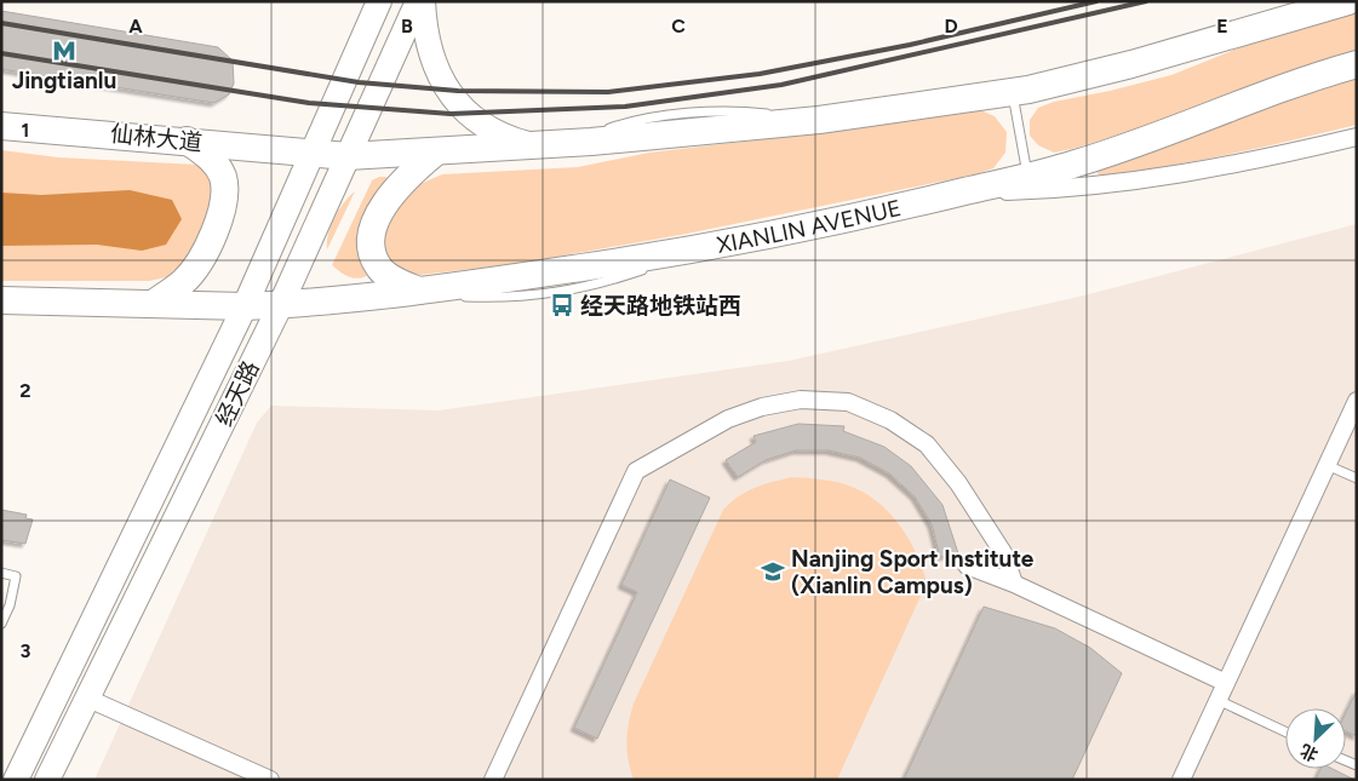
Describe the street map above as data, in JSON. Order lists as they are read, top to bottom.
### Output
{
  "streets": {
    "main road": ["仙林大道", "XIANLIN AVENUE", "经天路"]
  },
  "crossings": [
    ["仙林大道", "经天路"],
    ["XIANLIN AVENUE", "经天路"]
  ],
  "places": {
    "metro station": ["Jingtianlu"],
    "bus stop": ["经天路地铁站西"],
    "school or university": ["Nanjing Sport Institute (Xianlin Campus)"]
  },
  "north": "bottom left",
  "grid": {
    "columns": [
      "A",
      "B",
      "C",
      "D",
      "E"
    ],
    "rows": ["1", "2", "3"]
  }
}
